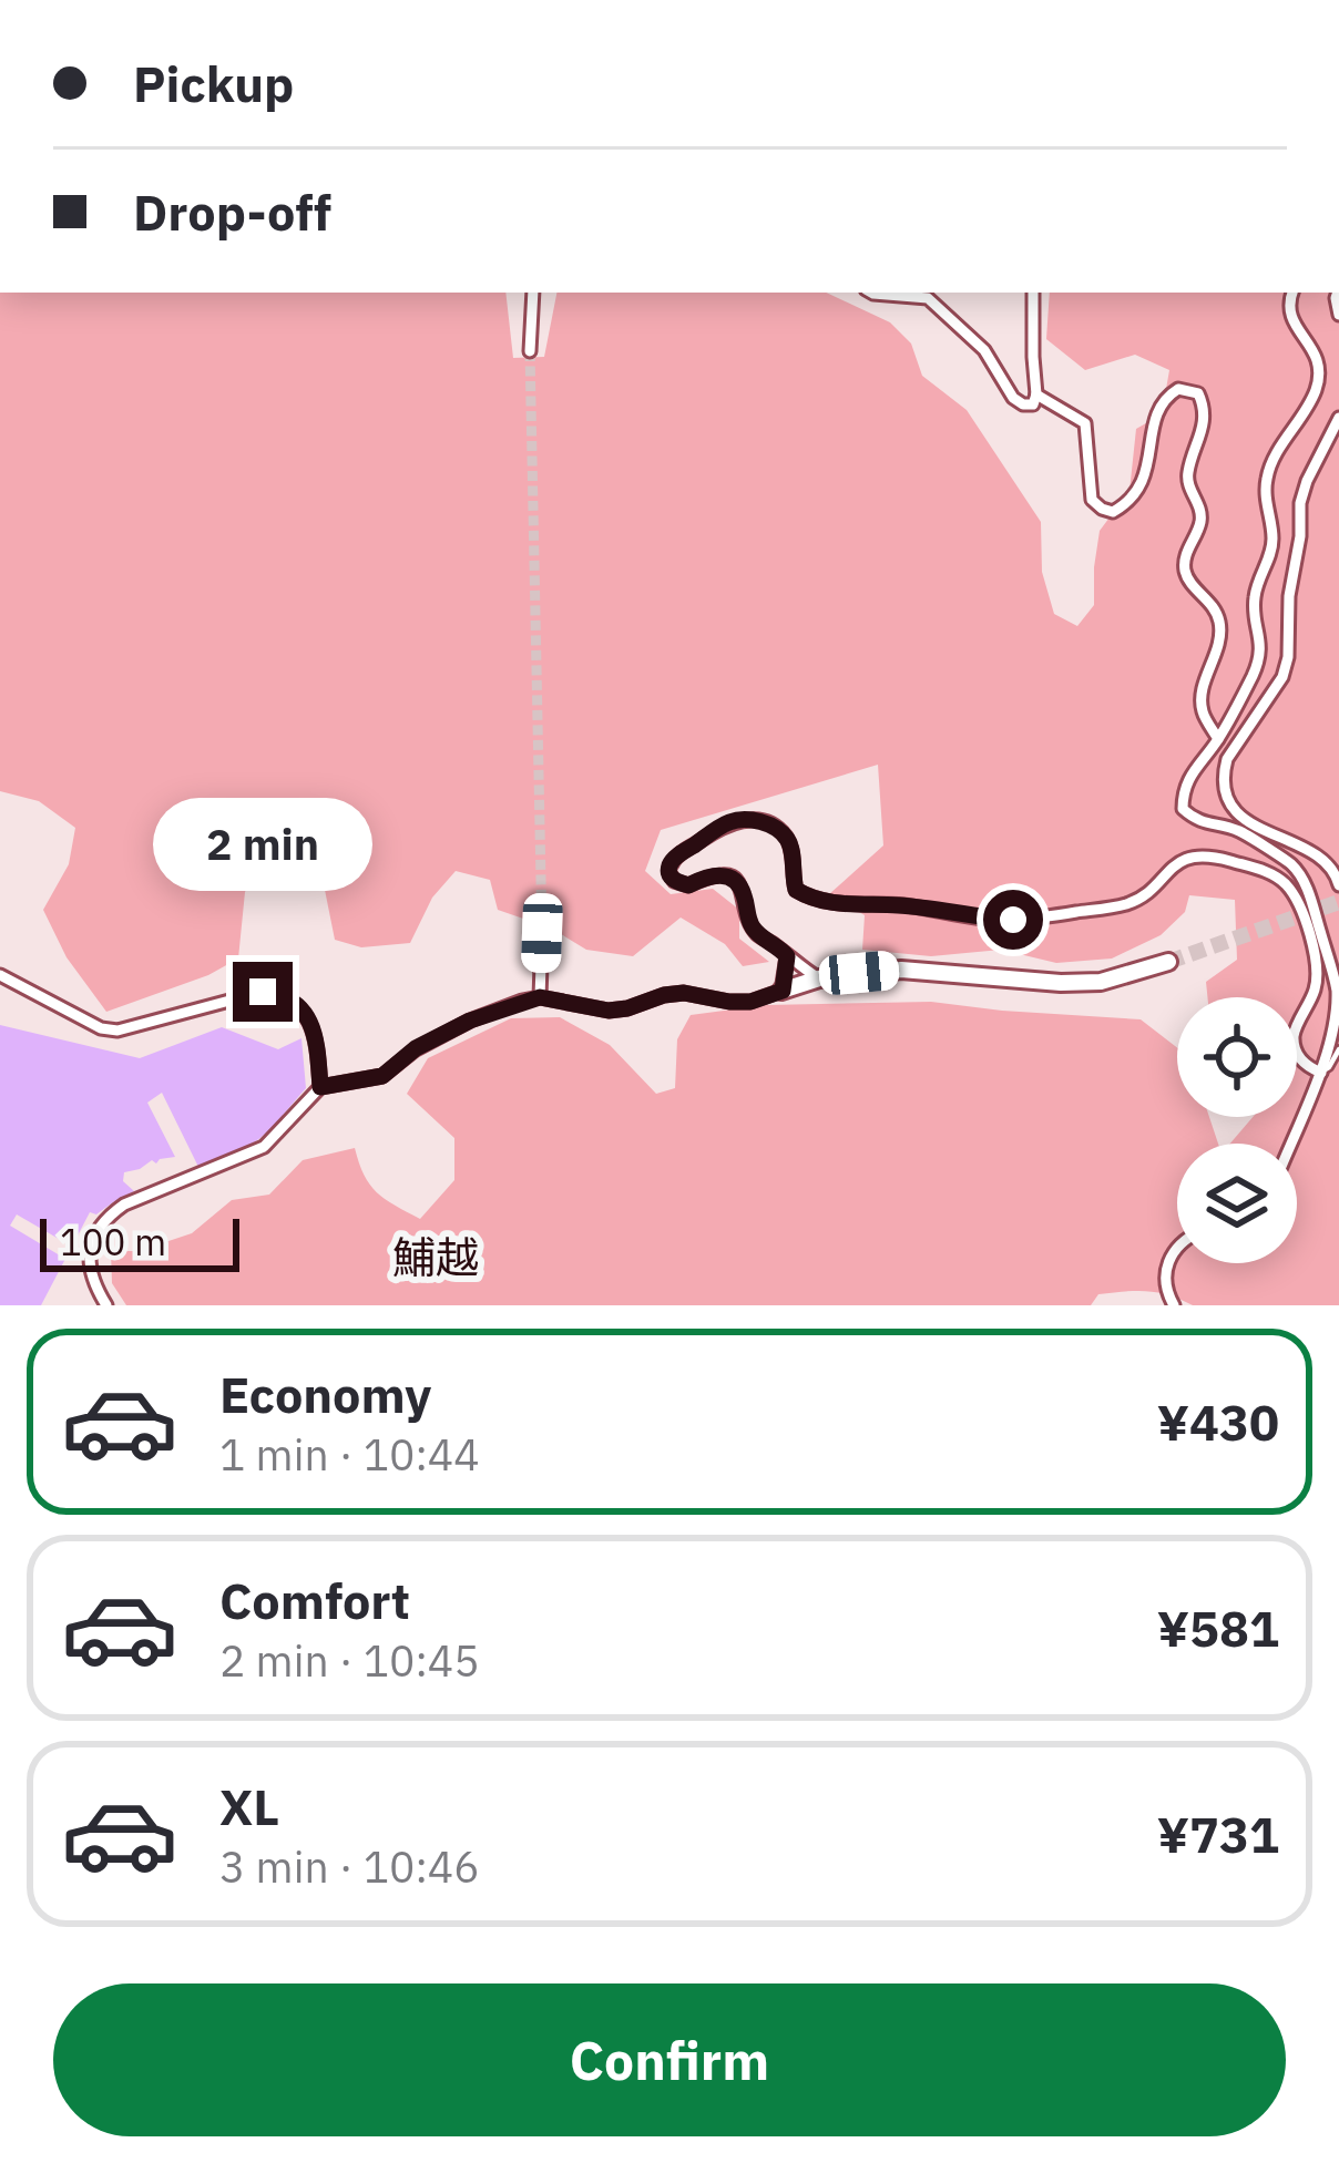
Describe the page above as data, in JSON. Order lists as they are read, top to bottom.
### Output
{
  "districts": ["鯆越"],
  "scale_bar": "100 m",
  "page": {
    "banner": ["Pickup", "Drop-off"],
    "bubble": "2 min",
    "scale": "100 m",
    "list": [
      {
        "name": "Economy",
        "note": "1 min · 10:44",
        "value": "¥430"
      },
      {
        "name": "Comfort",
        "note": "2 min · 10:45",
        "value": "¥581"
      },
      {
        "name": "XL",
        "note": "3 min · 10:46",
        "value": "¥731"
      }
    ],
    "buttons": "Confirm"
  }
}
